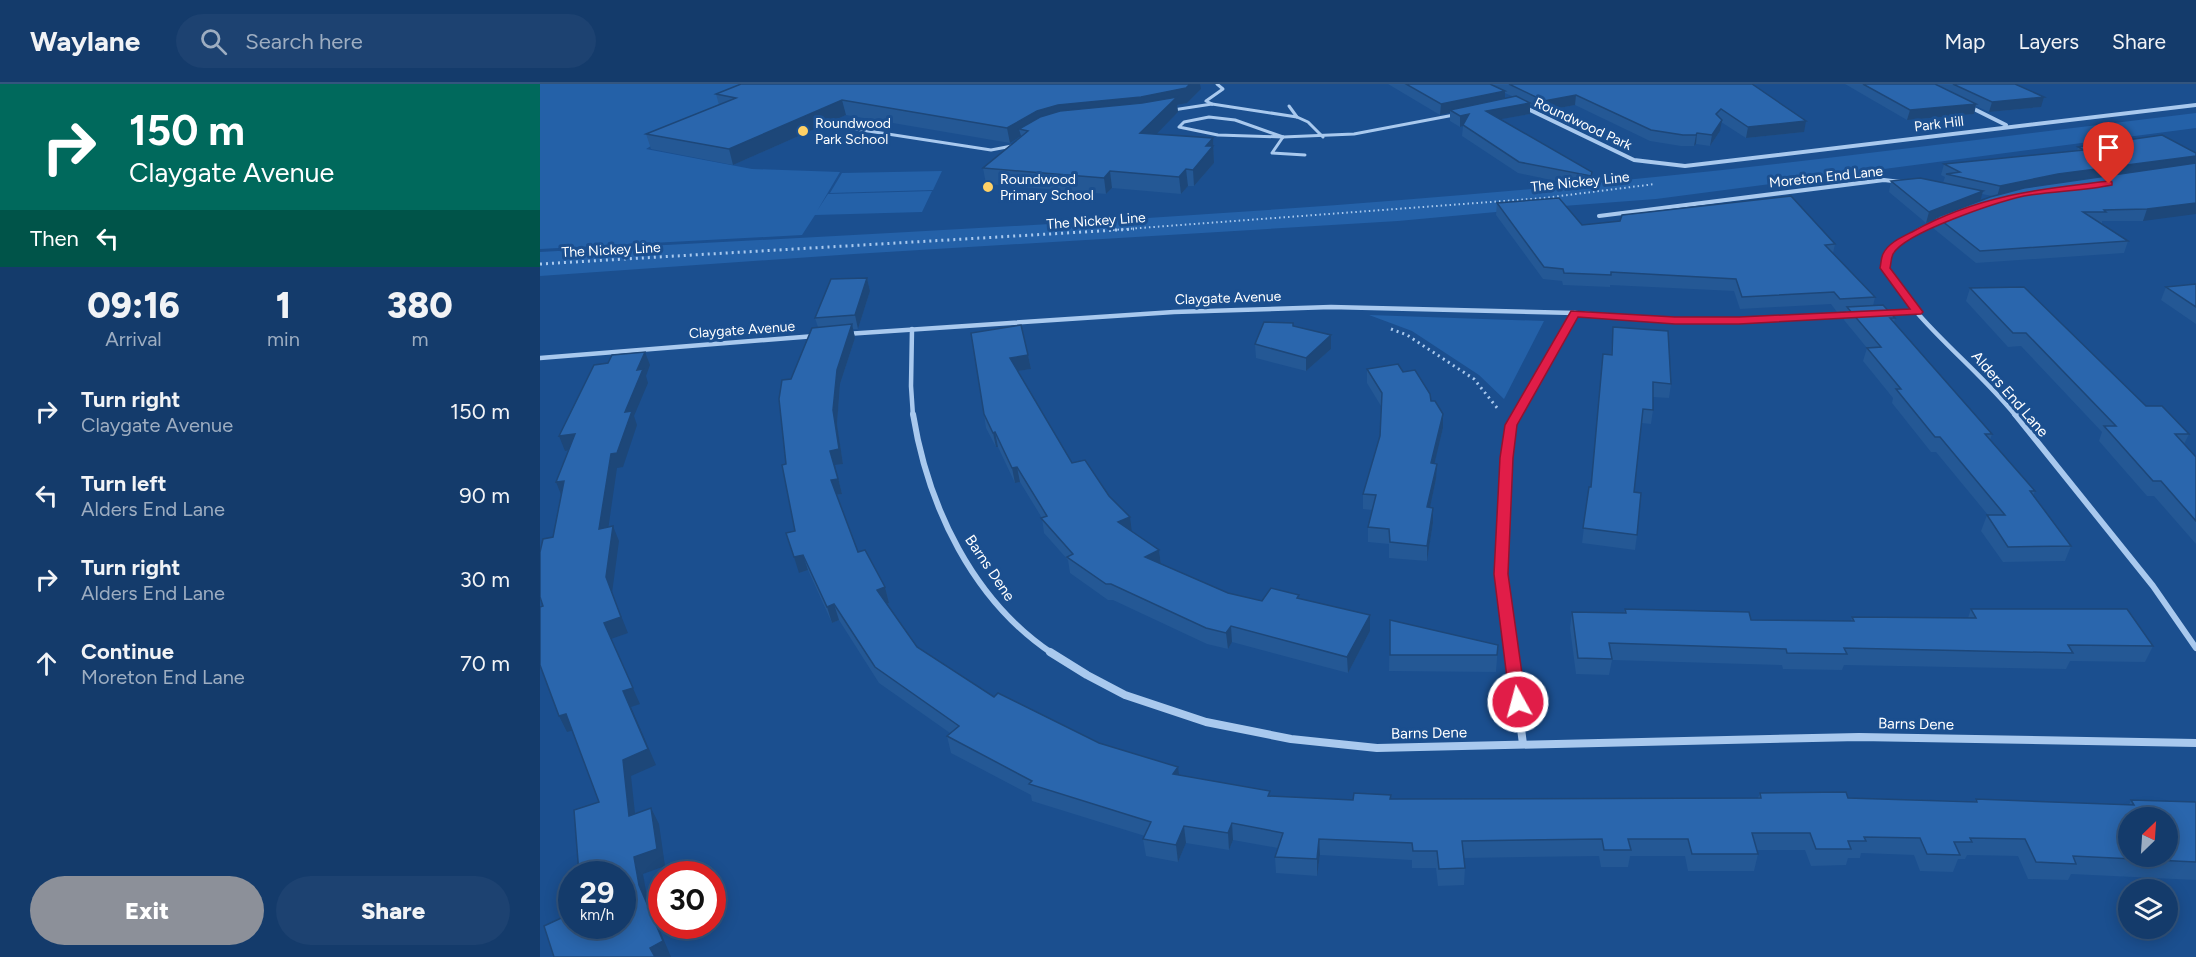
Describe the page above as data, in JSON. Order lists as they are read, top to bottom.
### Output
{
  "streets": {
    "street": [
      "Roundwood Park",
      "Park Hill",
      "Moreton End Lane",
      "Claygate Avenue",
      "Alders End Lane",
      "Barns Dene"
    ],
    "path": ["The Nickey Line"]
  },
  "crossings": [
    ["Roundwood Park", "Park Hill"],
    ["Claygate Avenue", "Barns Dene"]
  ],
  "places": ["Roundwood Park School", "Roundwood Primary School"],
  "north": "top right",
  "page": {
    "header": "Waylane",
    "search": "Search here",
    "nav": ["Map", "Layers", "Share"],
    "turn": ["150 m", "Claygate Avenue"],
    "then": "Then",
    "eta": [
      "09:16",
      "Arrival",
      "1",
      "min",
      "380",
      "m"
    ],
    "list": [
      {
        "name": "Turn right",
        "note": "Claygate Avenue",
        "value": "150 m"
      },
      {
        "name": "Turn left",
        "note": "Alders End Lane",
        "value": "90 m"
      },
      {
        "name": "Turn right",
        "note": "Alders End Lane",
        "value": "30 m"
      },
      {
        "name": "Continue",
        "note": "Moreton End Lane",
        "value": "70 m"
      }
    ],
    "speed": "29 km/h",
    "limit": "30",
    "buttons": ["Exit", "Share"]
  }
}
